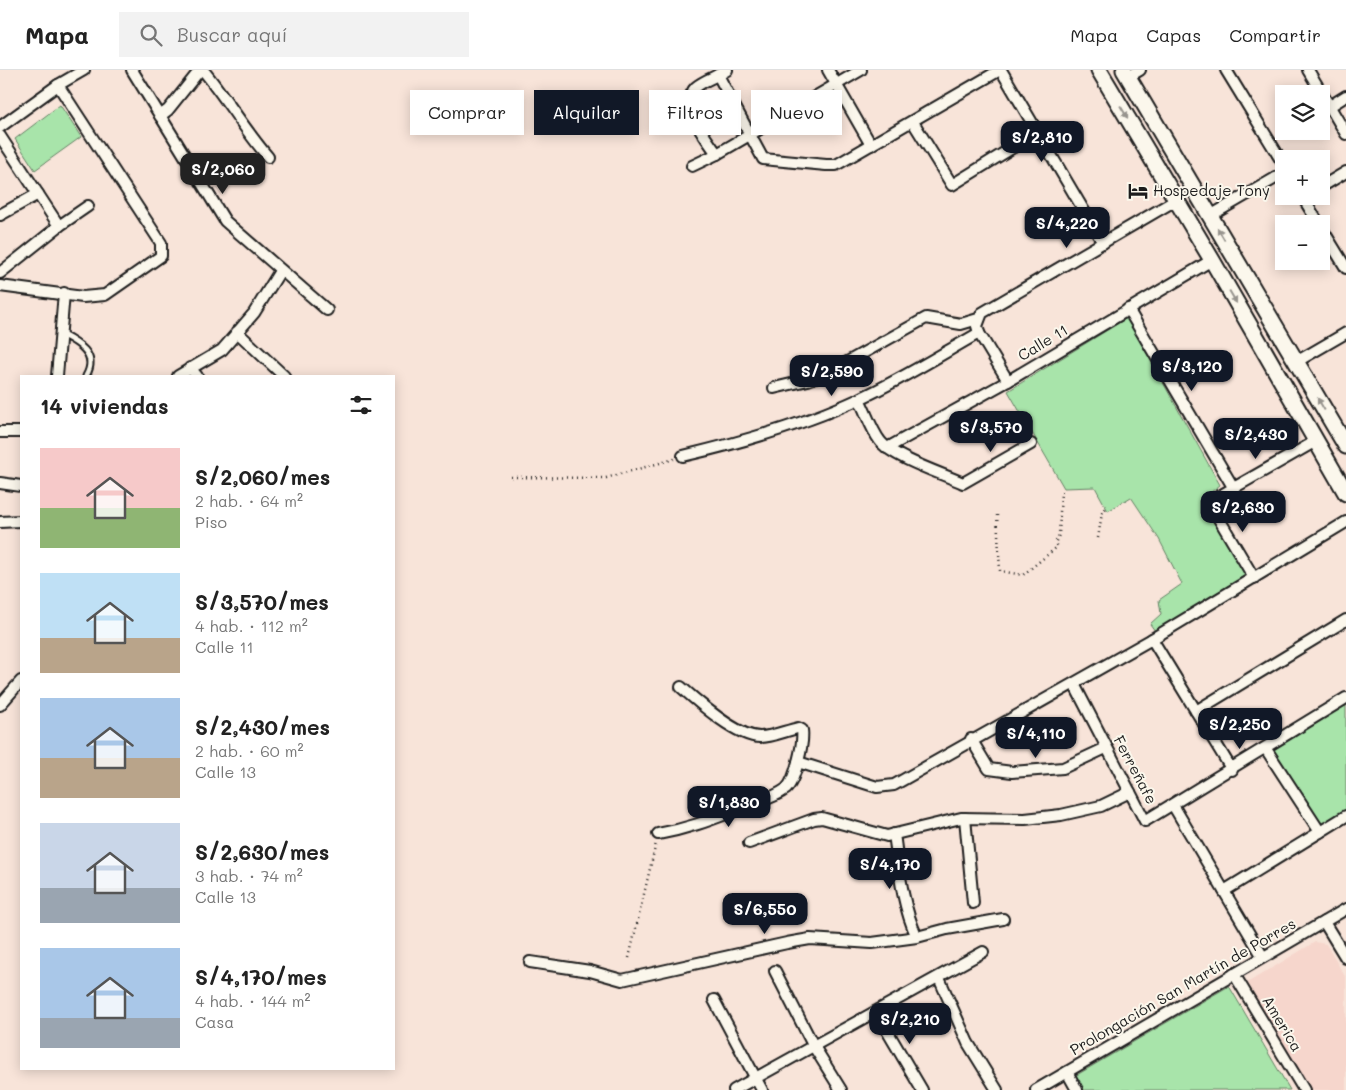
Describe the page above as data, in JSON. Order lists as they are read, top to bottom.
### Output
{
  "streets": {
    "street": [
      "Calle 11",
      "Ferreñafe",
      "Prolongación San Martín de Porres",
      "America"
    ]
  },
  "crossings": [
    ["Prolongación San Martín de Porres", "America"]
  ],
  "places": {
    "hotel": ["Hospedaje Tony"]
  },
  "page": {
    "header": "Mapa",
    "search": "Buscar aquí",
    "nav": ["Mapa", "Capas", "Compartir"],
    "map_buttons": ["+", "−"],
    "chip": [
      "Comprar",
      "Alquilar",
      "Filtros",
      "Nuevo"
    ],
    "price": [
      "S/2,810",
      "S/2,060",
      "S/4,220",
      "S/3,120",
      "S/2,590",
      "S/3,570",
      "S/2,430",
      "S/2,630",
      "S/2,250",
      "S/4,110",
      "S/1,830",
      "S/4,170",
      "S/6,550",
      "S/2,210"
    ],
    "heading": "14 viviendas",
    "list": [
      {
        "name": "S/2,060/mes",
        "note": "2 hab. · 64 m² · Piso"
      },
      {
        "name": "S/3,570/mes",
        "note": "4 hab. · 112 m² · Calle 11"
      },
      {
        "name": "S/2,430/mes",
        "note": "2 hab. · 60 m² · Calle 13"
      },
      {
        "name": "S/2,630/mes",
        "note": "3 hab. · 74 m² · Calle 13"
      },
      {
        "name": "S/4,170/mes",
        "note": "4 hab. · 144 m² · Casa"
      }
    ]
  }
}
